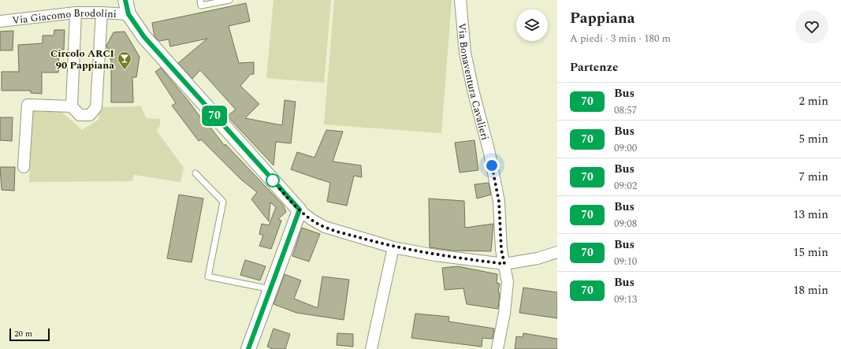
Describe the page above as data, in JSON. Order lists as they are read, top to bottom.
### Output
{
  "streets": {
    "street": ["Via Giacomo Brodolini", "Via Bonaventura Cavalieri"]
  },
  "places": {
    "bar": ["Circolo ARCI 90 Pappiana"]
  },
  "lines": ["bus line 70"],
  "scale_bar": "20 m",
  "page": {
    "on_map": "70",
    "heading": [
      ["Pappiana", "A piedi · 3 min · 180 m"],
      "Partenze"
    ],
    "list": [
      {
        "mark": "70",
        "name": "Bus",
        "note": "08:57",
        "value": "2 min"
      },
      {
        "mark": "70",
        "name": "Bus",
        "note": "09:00",
        "value": "5 min"
      },
      {
        "mark": "70",
        "name": "Bus",
        "note": "09:02",
        "value": "7 min"
      },
      {
        "mark": "70",
        "name": "Bus",
        "note": "09:08",
        "value": "13 min"
      },
      {
        "mark": "70",
        "name": "Bus",
        "note": "09:10",
        "value": "15 min"
      },
      {
        "mark": "70",
        "name": "Bus",
        "note": "09:13",
        "value": "18 min"
      }
    ],
    "scale": "20 m"
  }
}
